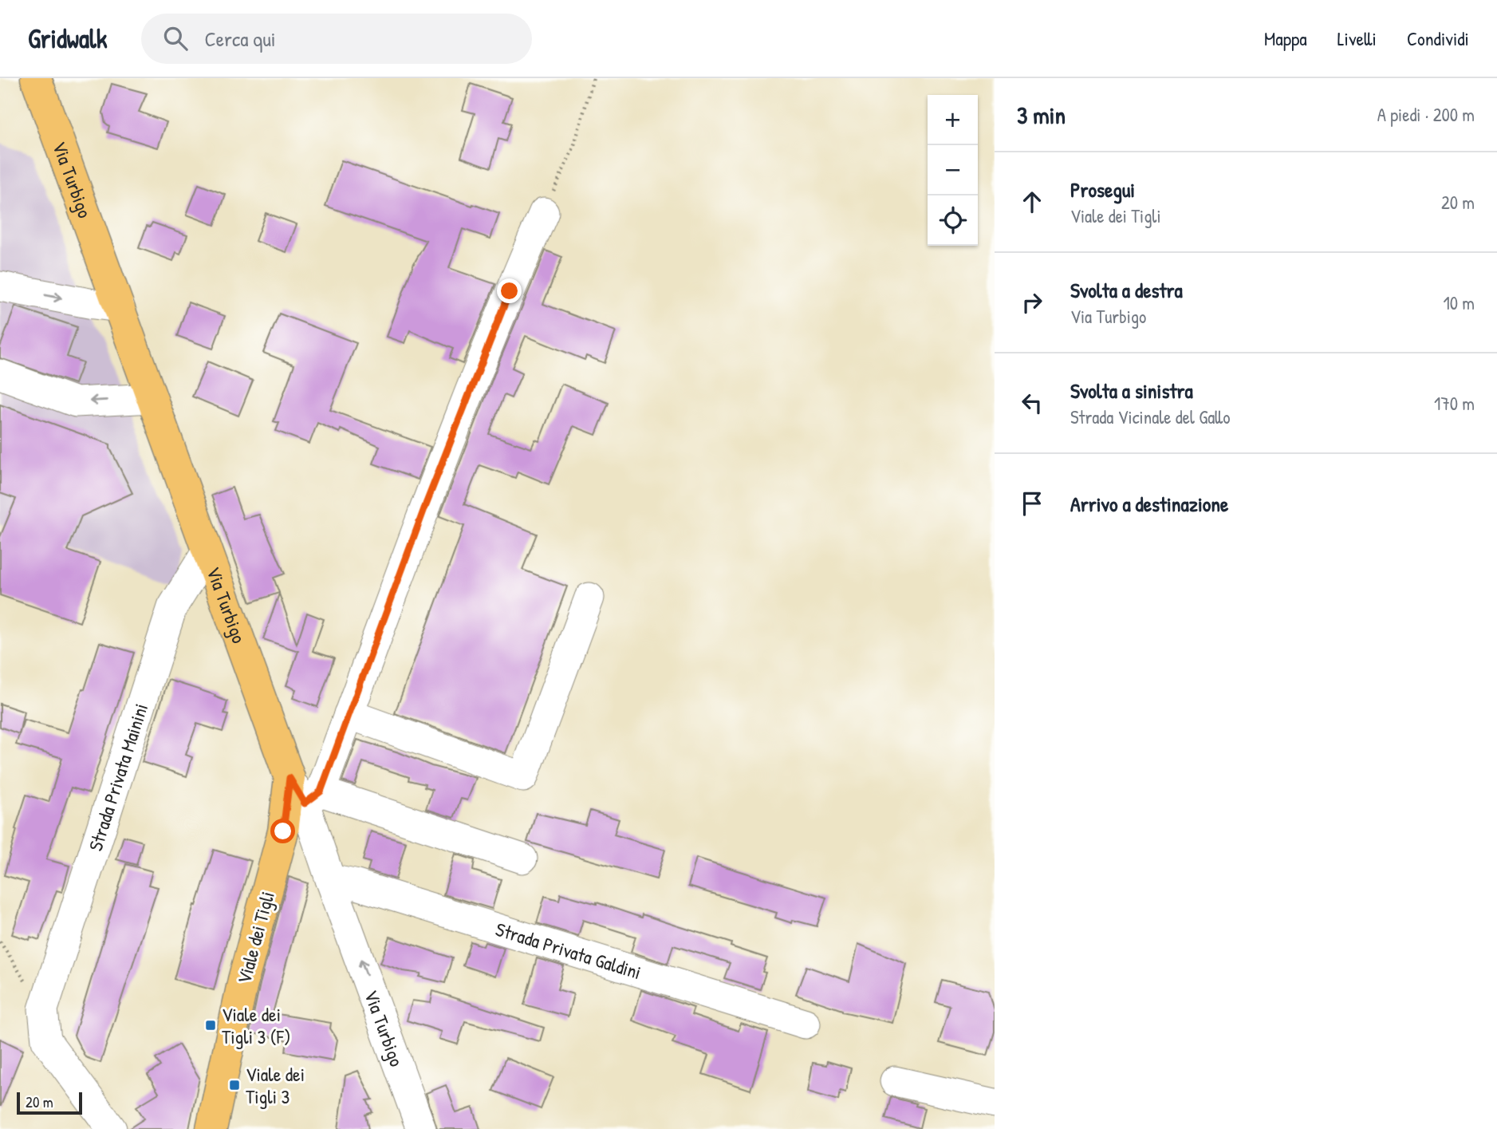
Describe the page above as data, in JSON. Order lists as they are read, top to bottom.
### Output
{
  "streets": {
    "main road": ["Via Turbigo", "Viale dei Tigli"],
    "street": ["Strada Privata Mainini", "Strada Privata Galdini"]
  },
  "crossings": [
    ["Via Turbigo", "Strada Privata Mainini"],
    ["Via Turbigo", "Viale dei Tigli"],
    ["Via Turbigo", "Strada Privata Galdini"]
  ],
  "places": {
    "transit": ["Viale dei Tigli 3 (F)", "Viale dei Tigli 3"]
  },
  "scale_bar": "20 m",
  "page": {
    "header": "Gridwalk",
    "search": "Cerca qui",
    "nav": ["Mappa", "Livelli", "Condividi"],
    "heading": ["3 min", "A piedi · 200 m"],
    "map_buttons": ["+", "−"],
    "list": [
      ["Prosegui", "Viale dei Tigli", "20 m"],
      ["Svolta a destra", "Via Turbigo", "10 m"],
      ["Svolta a sinistra", "Strada Vicinale del Gallo", "170 m"],
      "Arrivo a destinazione"
    ],
    "scale": "20 m"
  }
}
